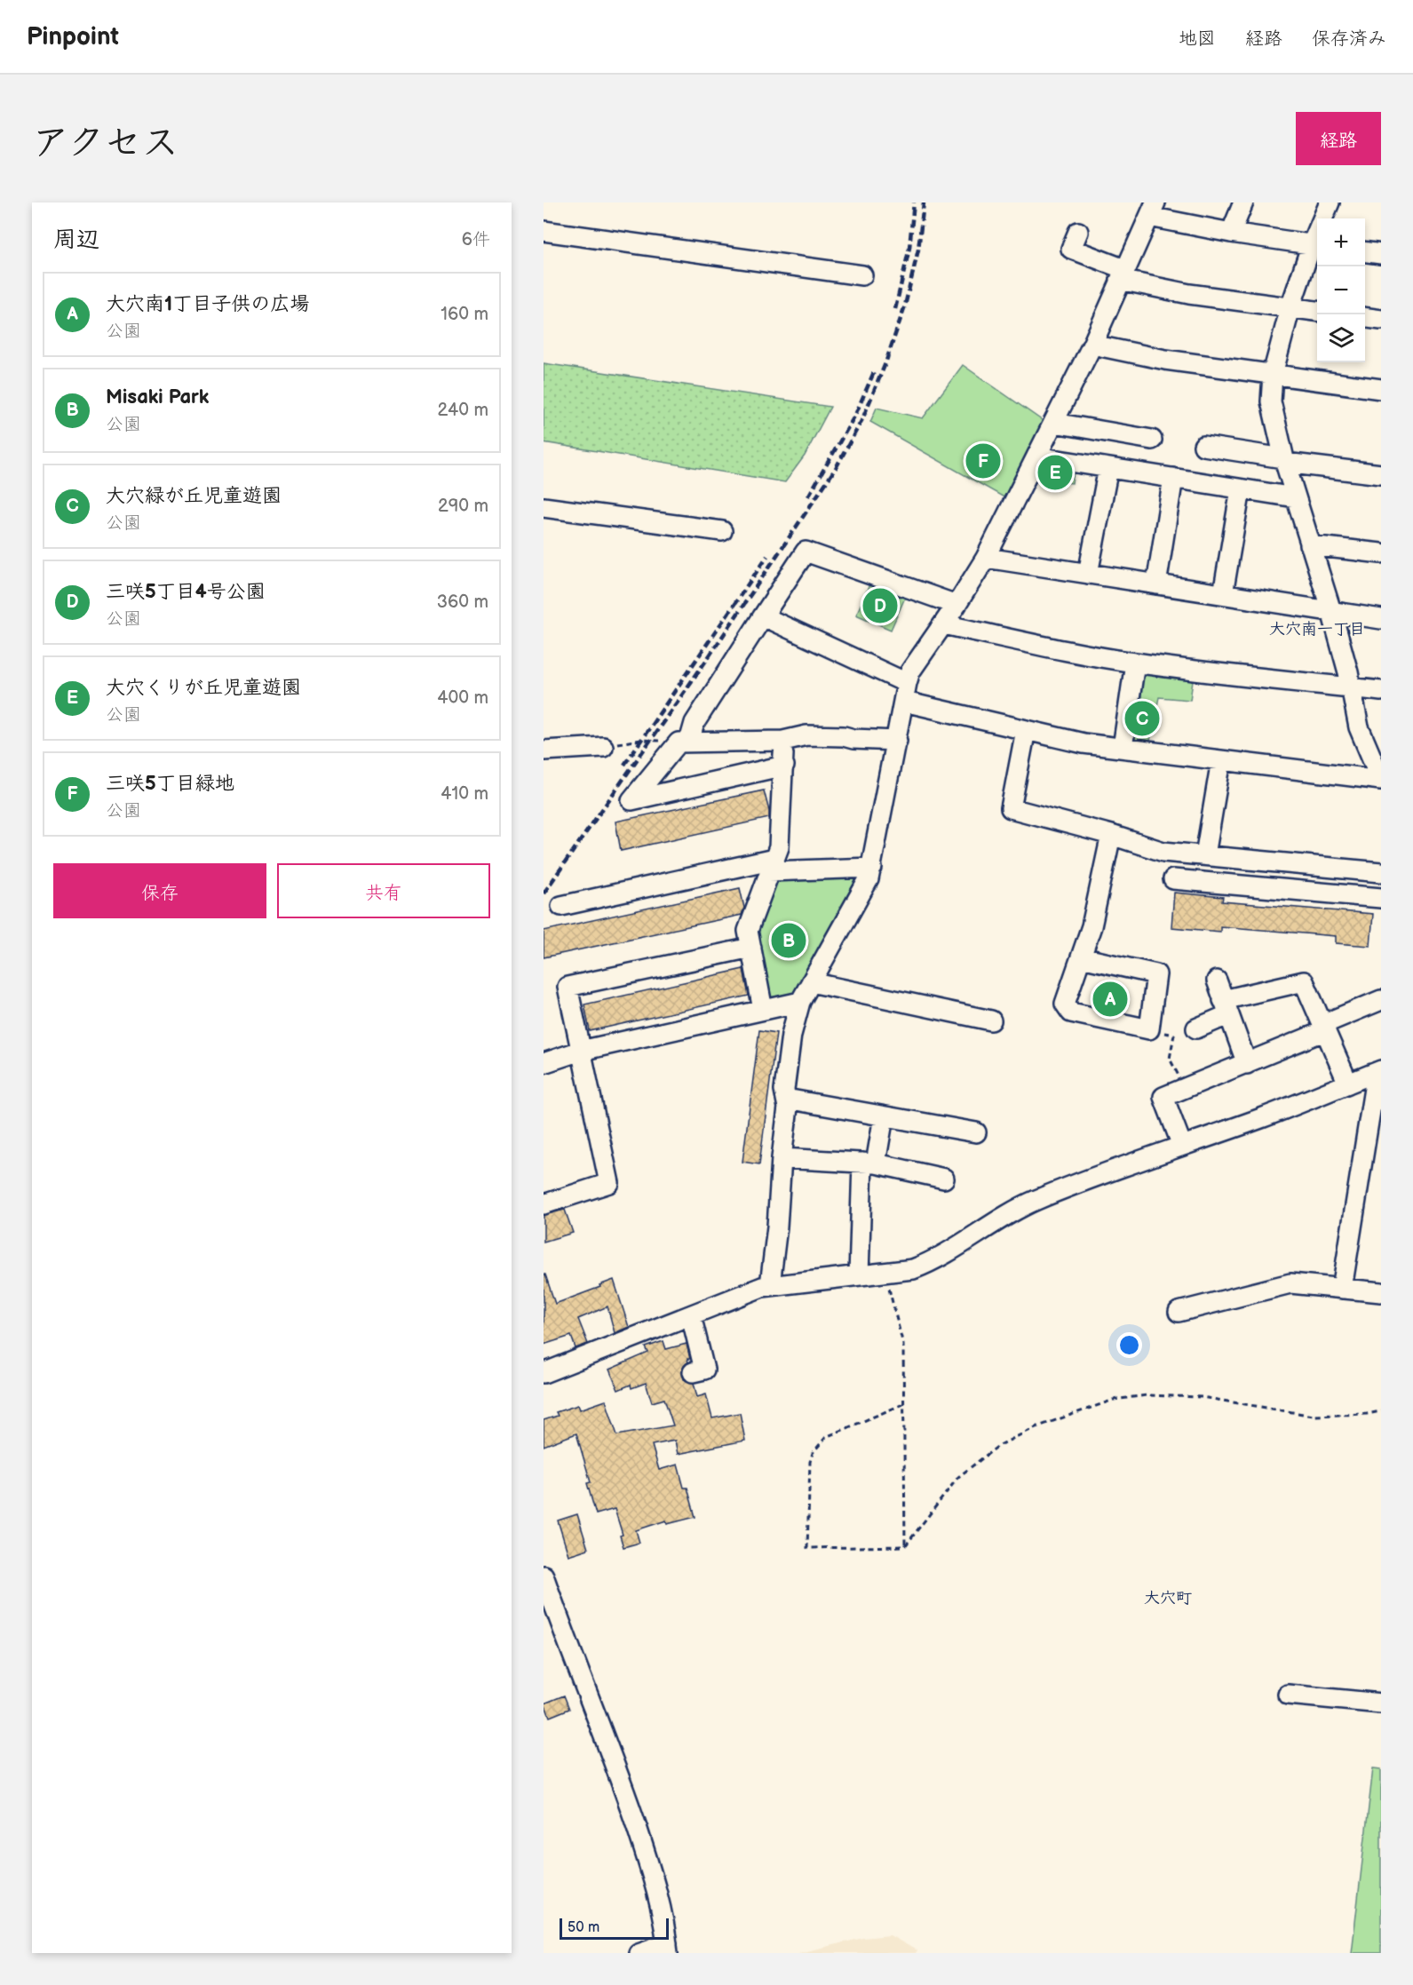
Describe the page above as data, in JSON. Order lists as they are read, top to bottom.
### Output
{
  "districts": ["大穴南一丁目", "大穴町"],
  "scale_bar": "50 m",
  "page": {
    "header": "Pinpoint",
    "nav": ["地図", "経路", "保存済み"],
    "title": "アクセス",
    "buttons": [
      "経路",
      ["保存", "共有"]
    ],
    "heading": ["周辺", "6件"],
    "map_buttons": ["+", "−"],
    "list": [
      {
        "mark": "A",
        "name": "大穴南1丁目子供の広場",
        "note": "公園",
        "value": "160 m"
      },
      {
        "mark": "B",
        "name": "Misaki Park",
        "note": "公園",
        "value": "240 m"
      },
      {
        "mark": "C",
        "name": "大穴緑が丘児童遊園",
        "note": "公園",
        "value": "290 m"
      },
      {
        "mark": "D",
        "name": "三咲5丁目4号公園",
        "note": "公園",
        "value": "360 m"
      },
      {
        "mark": "E",
        "name": "大穴くりが丘児童遊園",
        "note": "公園",
        "value": "400 m"
      },
      {
        "mark": "F",
        "name": "三咲5丁目緑地",
        "note": "公園",
        "value": "410 m"
      }
    ],
    "pins": [
      "F",
      "E",
      "D",
      "C",
      "B",
      "A"
    ],
    "scale": "50 m"
  }
}
